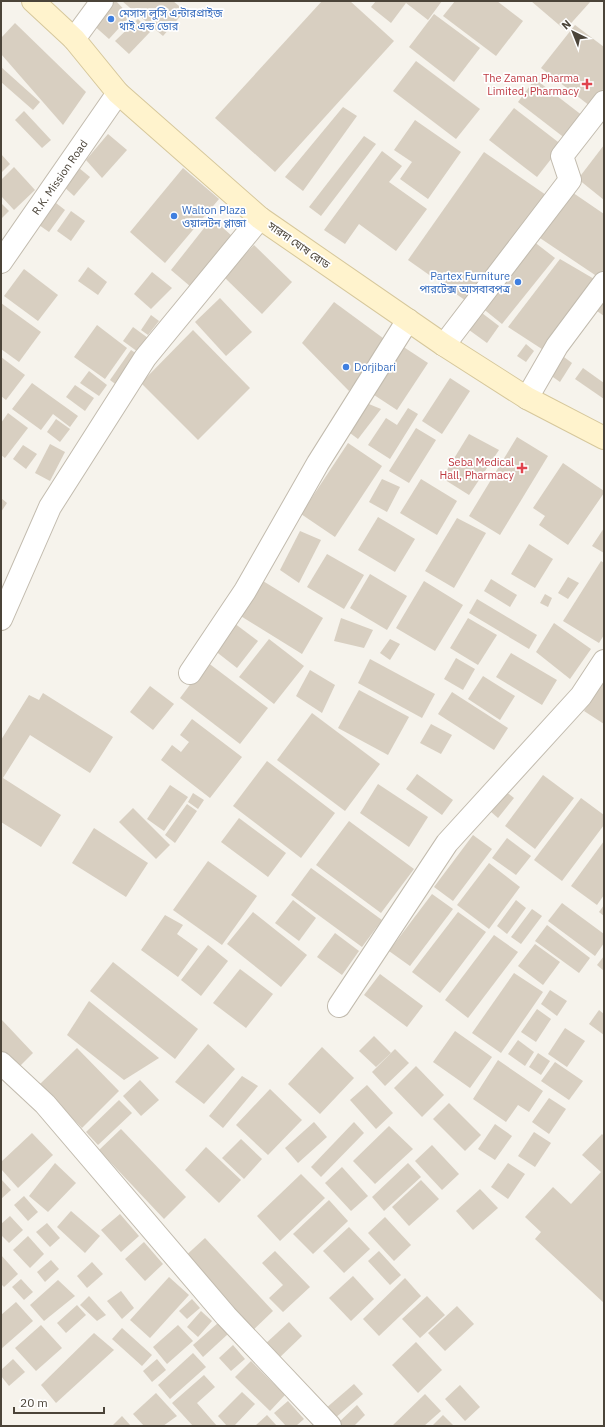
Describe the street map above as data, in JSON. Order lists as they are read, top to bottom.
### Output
{
  "streets": {
    "main road": ["সারদা ঘোষ রোড"],
    "street": ["R.K. Mission Road"]
  },
  "crossings": [
    ["R.K. Mission Road", "সারদা ঘোষ রোড"]
  ],
  "places": {
    "other": [
      "মেসাস লুসি এন্টারপ্রাইজ থাই এন্ড ডোর",
      "Walton Plaza ওয়ালটন প্লাজা",
      "Partex Furniture পারটেক্স আসবাবপত্র",
      "Dorjibari"
    ],
    "health": ["The Zaman Pharma Limited, Pharmacy", "Seba Medical Hall, Pharmacy"]
  },
  "scale_bar": "20 m",
  "north": "top left"
}
